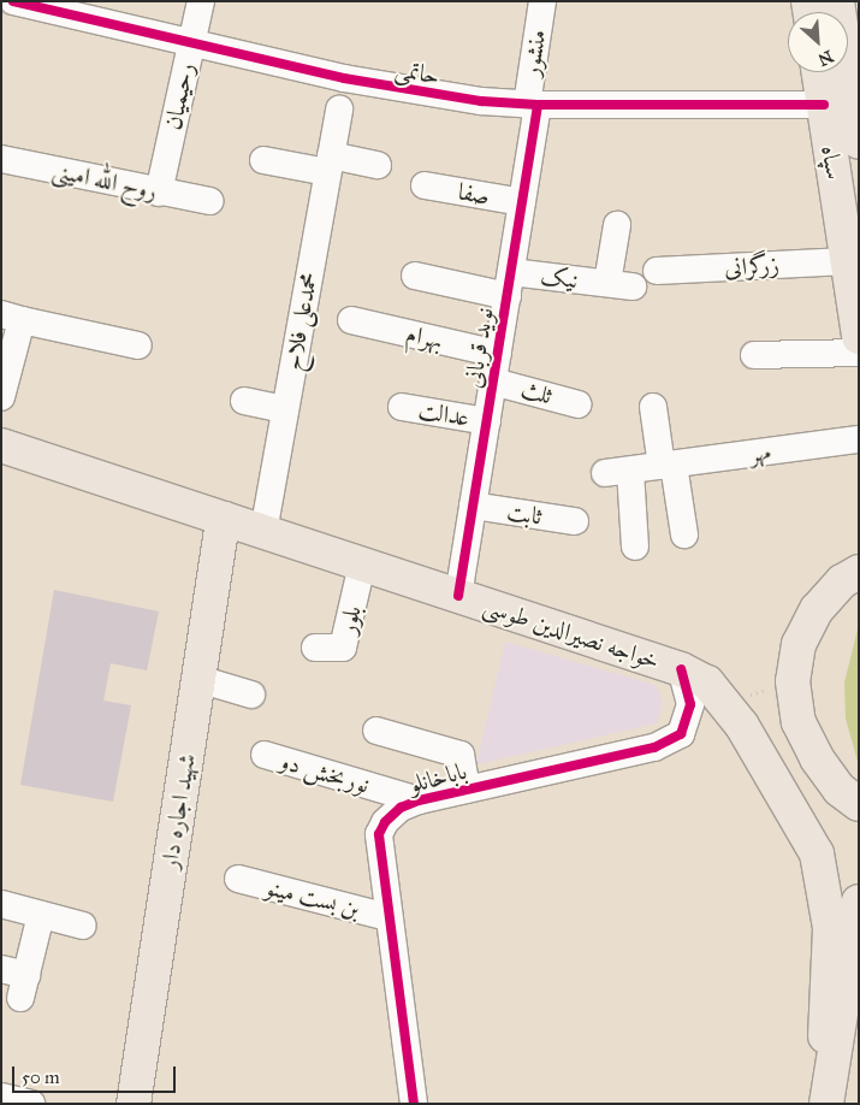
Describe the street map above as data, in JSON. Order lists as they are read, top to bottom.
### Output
{
  "streets": {
    "main road": ["سپاه", "خواجه نصیرالدین طوسی", "شهید اجاره دار"],
    "street": [
      "منشور",
      "حاتمی",
      "رحیمیان",
      "روح الله امینی",
      "صفا",
      "زرگرانی",
      "نیک",
      "محمدعلی فلاح",
      "بهرام",
      "نوید قربانی",
      "ثلث",
      "عدالت",
      "مهر",
      "ثابت",
      "بلور",
      "نوربخش دو",
      "باباخانلو",
      "بن بست مینو"
    ]
  },
  "crossings": [
    ["منشور", "حاتمی"],
    ["منشور", "نوید قربانی"],
    ["حاتمی", "رحیمیان"],
    ["حاتمی", "سپاه"],
    ["حاتمی", "نوید قربانی"],
    ["رحیمیان", "روح الله امینی"],
    ["سپاه", "زرگرانی"],
    ["صفا", "نوید قربانی"],
    ["نیک", "نوید قربانی"],
    ["محمدعلی فلاح", "خواجه نصیرالدین طوسی"],
    ["بهرام", "نوید قربانی"],
    ["نوید قربانی", "ثلث"],
    ["نوید قربانی", "عدالت"],
    ["نوید قربانی", "ثابت"],
    ["نوید قربانی", "خواجه نصیرالدین طوسی"],
    ["بلور", "خواجه نصیرالدین طوسی"],
    ["خواجه نصیرالدین طوسی", "باباخانلو"],
    ["خواجه نصیرالدین طوسی", "شهید اجاره دار"],
    ["نوربخش دو", "باباخانلو"],
    ["باباخانلو", "بن بست مینو"]
  ],
  "scale_bar": "50 m",
  "north": "bottom right"
}
